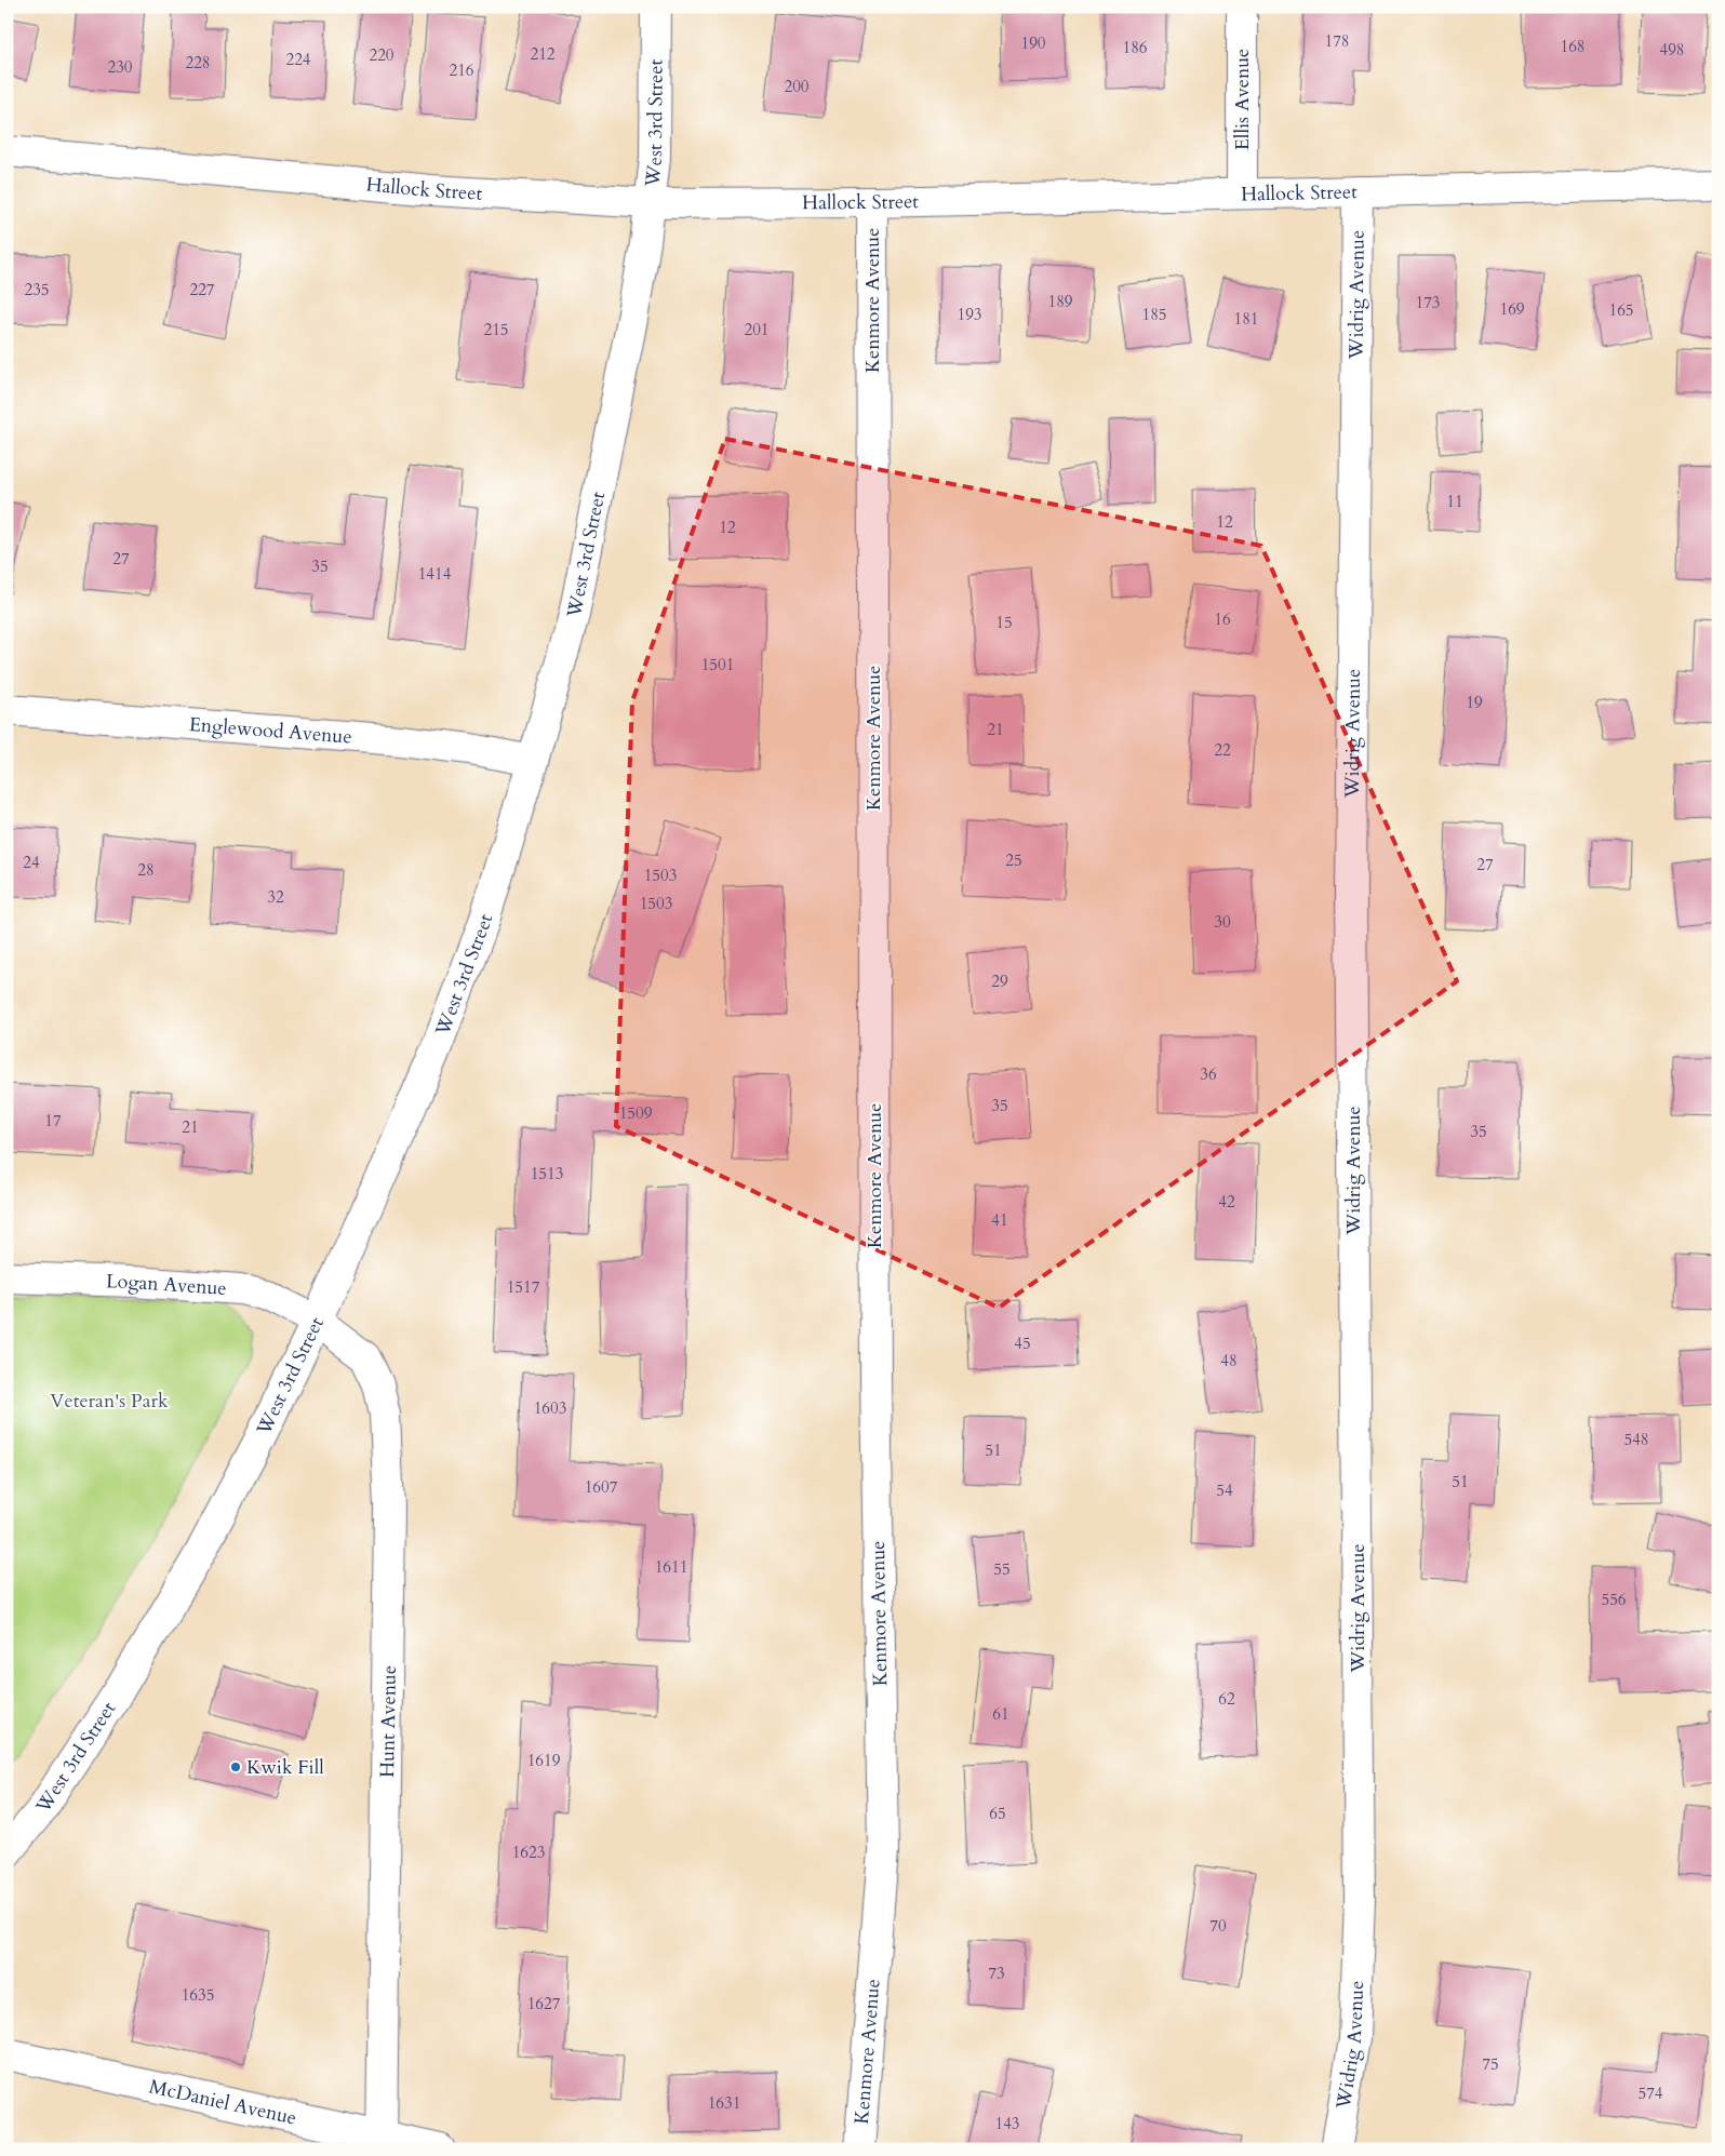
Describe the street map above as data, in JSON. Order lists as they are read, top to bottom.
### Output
{
  "streets": {
    "street": [
      "Ellis Avenue",
      "West 3rd Street",
      "Hallock Street",
      "Widrig Avenue",
      "Kenmore Avenue",
      "Englewood Avenue",
      "Logan Avenue",
      "Hunt Avenue",
      "McDaniel Avenue"
    ]
  },
  "crossings": [
    ["Ellis Avenue", "Hallock Street"],
    ["West 3rd Street", "Hallock Street"],
    ["West 3rd Street", "Englewood Avenue"],
    ["West 3rd Street", "Logan Avenue"],
    ["West 3rd Street", "Hunt Avenue"],
    ["Hallock Street", "Widrig Avenue"],
    ["Hallock Street", "Kenmore Avenue"],
    ["Logan Avenue", "Hunt Avenue"],
    ["Hunt Avenue", "McDaniel Avenue"]
  ],
  "parks": ["Veteran's Park"],
  "places": ["Kwik Fill"],
  "house_numbers": [
    "178",
    "190",
    "168",
    "186",
    "498",
    "212",
    "220",
    "224",
    "228",
    "230",
    "216",
    "200",
    "235",
    "227",
    "189",
    "173",
    "169",
    "165",
    "193",
    "185",
    "181",
    "215",
    "201",
    "11",
    "12",
    "12",
    "27",
    "35",
    "1414",
    "16",
    "15",
    "1501",
    "19",
    "21",
    "22",
    "25",
    "24",
    "27",
    "28",
    "1503",
    "32",
    "1503",
    "30",
    "29",
    "36",
    "35",
    "1509",
    "17",
    "21",
    "35",
    "1513",
    "42",
    "41",
    "1517",
    "45",
    "48",
    "1603",
    "548",
    "51",
    "51",
    "1607",
    "54",
    "1611",
    "55",
    "556",
    "62",
    "61",
    "1619",
    "65",
    "1623",
    "70",
    "73",
    "1635",
    "1627",
    "75",
    "574",
    "1631",
    "143"
  ]
}
